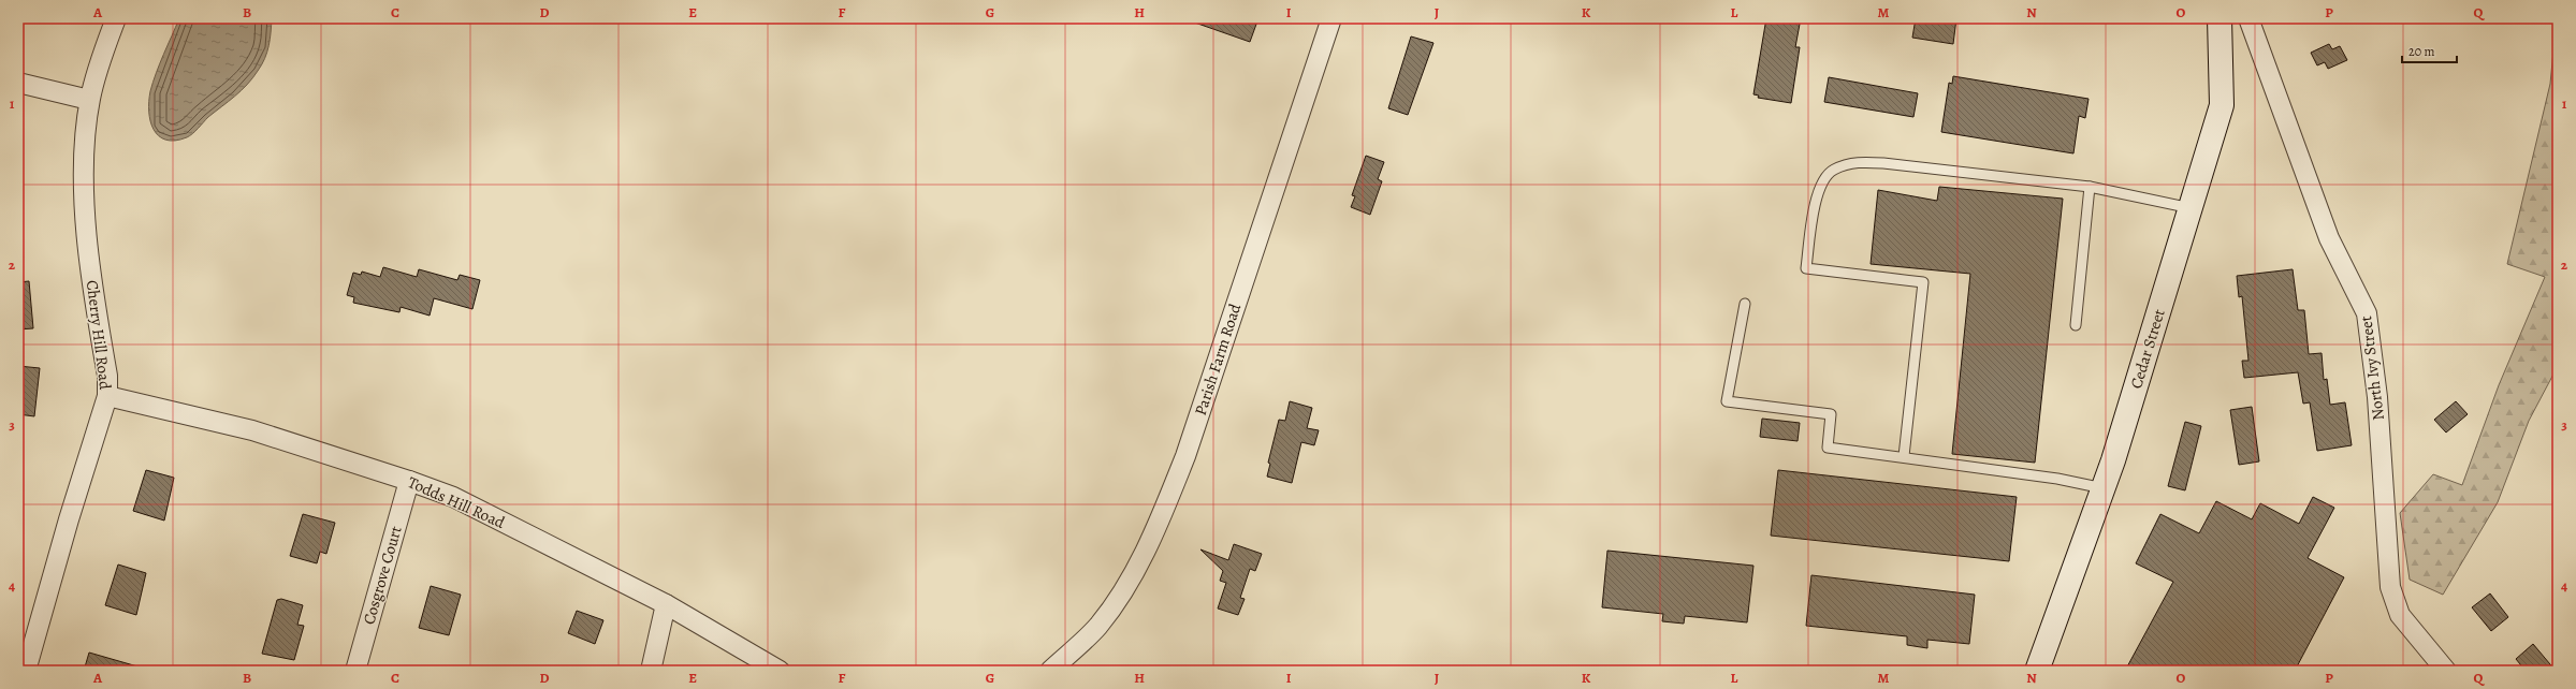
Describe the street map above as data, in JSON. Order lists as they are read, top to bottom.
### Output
{
  "streets": {
    "main road": ["Cedar Street"],
    "street": [
      "Cherry Hill Road",
      "Parish Farm Road",
      "North Ivy Street",
      "Todds Hill Road",
      "Cosgrove Court"
    ]
  },
  "crossings": [
    ["Cherry Hill Road", "Todds Hill Road"],
    ["Todds Hill Road", "Cosgrove Court"]
  ],
  "scale_bar": "20 m",
  "grid": {
    "columns": [
      "A",
      "B",
      "C",
      "D",
      "E",
      "F",
      "G",
      "H",
      "I",
      "J",
      "K",
      "L",
      "M",
      "N",
      "O",
      "P",
      "Q"
    ],
    "rows": [
      "1",
      "2",
      "3",
      "4"
    ]
  }
}
